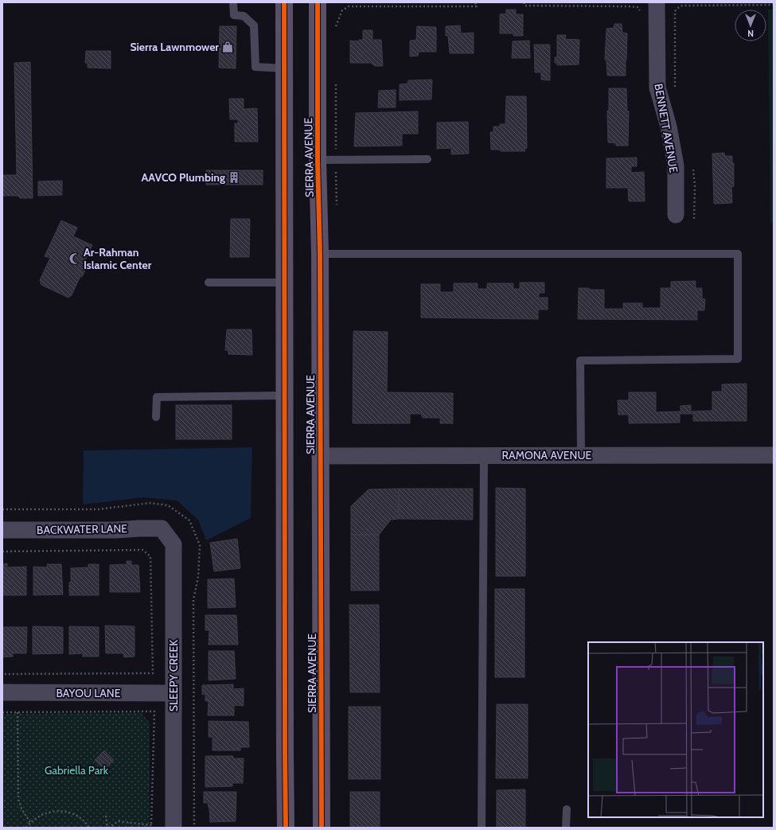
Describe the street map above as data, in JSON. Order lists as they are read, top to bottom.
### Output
{
  "streets": {
    "main road": ["SIERRA AVENUE"],
    "street": [
      "BENNETT AVENUE",
      "RAMONA AVENUE",
      "BACKWATER LANE",
      "SLEEPY CREEK",
      "BAYOU LANE"
    ]
  },
  "crossings": [
    ["SIERRA AVENUE", "RAMONA AVENUE"],
    ["BACKWATER LANE", "SLEEPY CREEK"],
    ["SLEEPY CREEK", "BAYOU LANE"]
  ],
  "parks": ["Gabriella Park"],
  "places": {
    "shop": ["Sierra Lawnmower"],
    "building": ["AAVCO Plumbing"],
    "mosque": ["Ar-Rahman Islamic Center"]
  },
  "north": "bottom"
}
